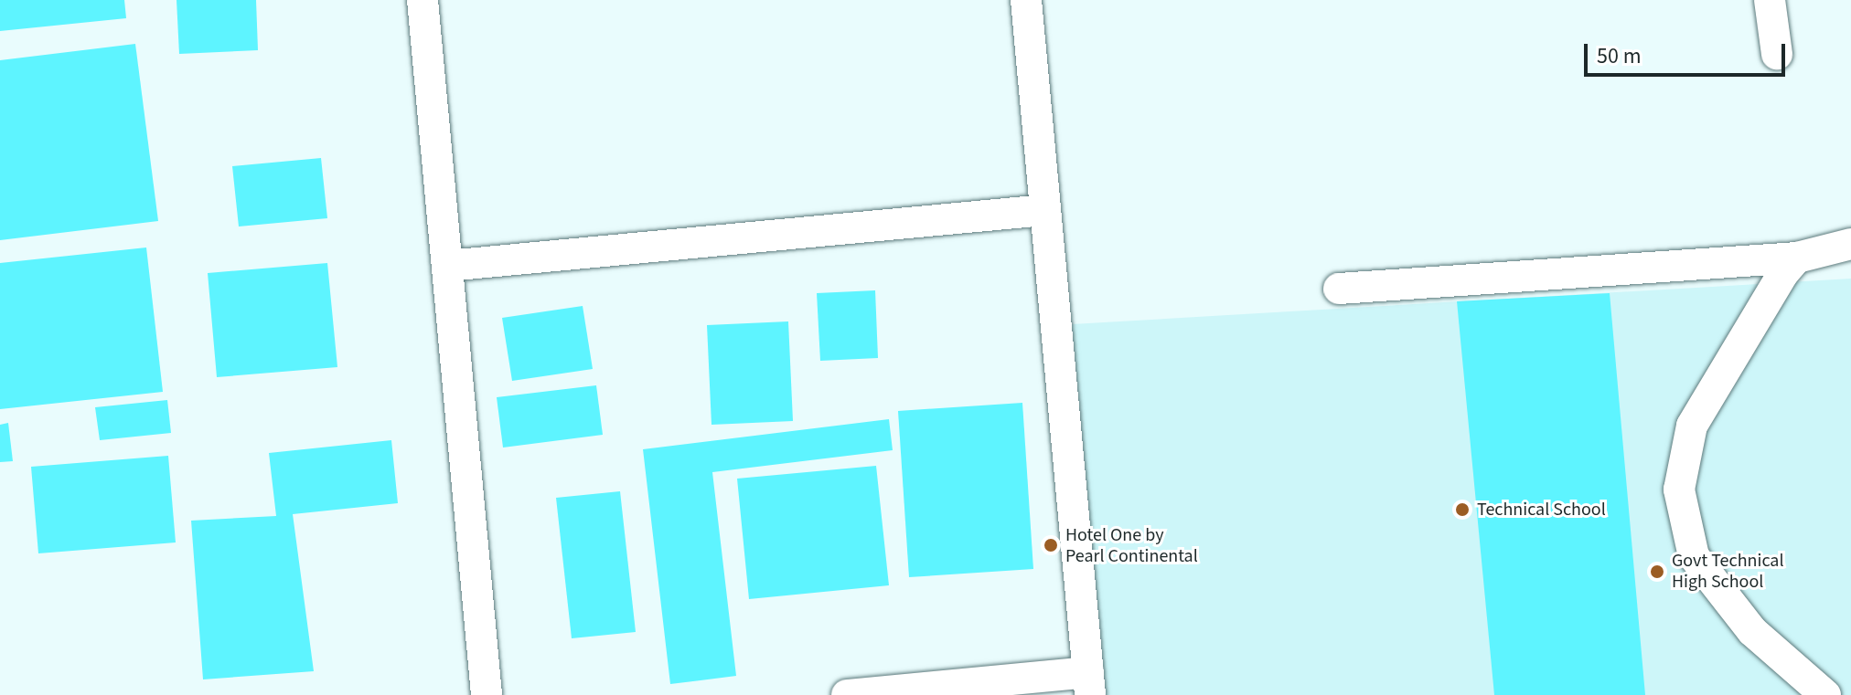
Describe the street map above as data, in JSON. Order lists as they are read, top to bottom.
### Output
{
  "places": ["Technical School", "Hotel One by Pearl Continental", "Govt Technical High School"],
  "scale_bar": "50 m"
}
